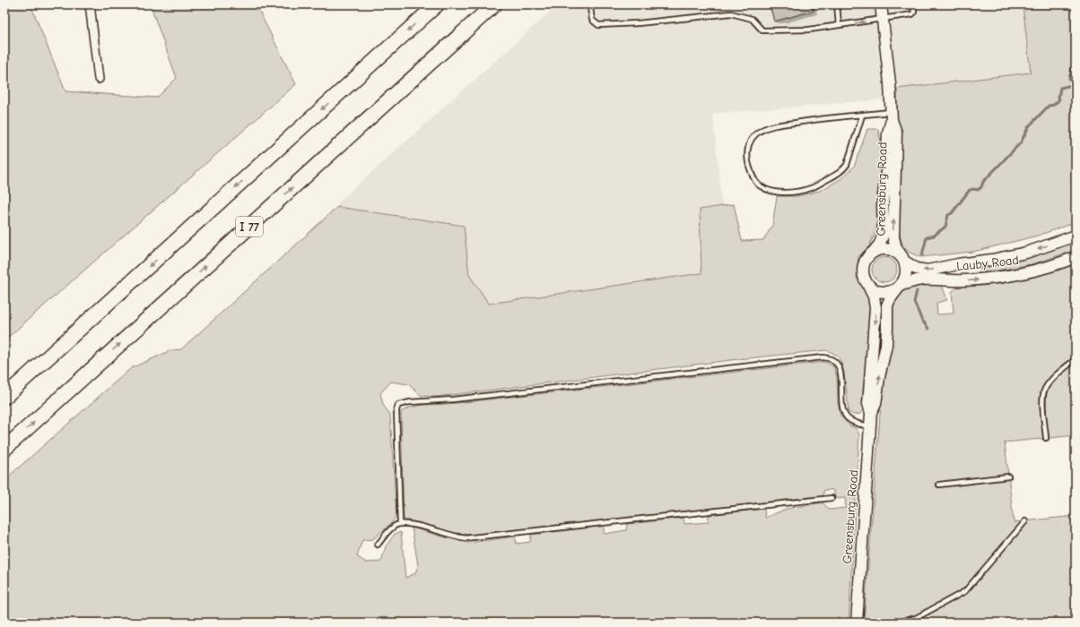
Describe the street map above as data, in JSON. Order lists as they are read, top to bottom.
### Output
{
  "streets": {
    "highway": ["I 77"],
    "main road": ["Greensburg Road", "Lauby Road"]
  },
  "crossings": [
    ["Greensburg Road", "Lauby Road"]
  ]
}
